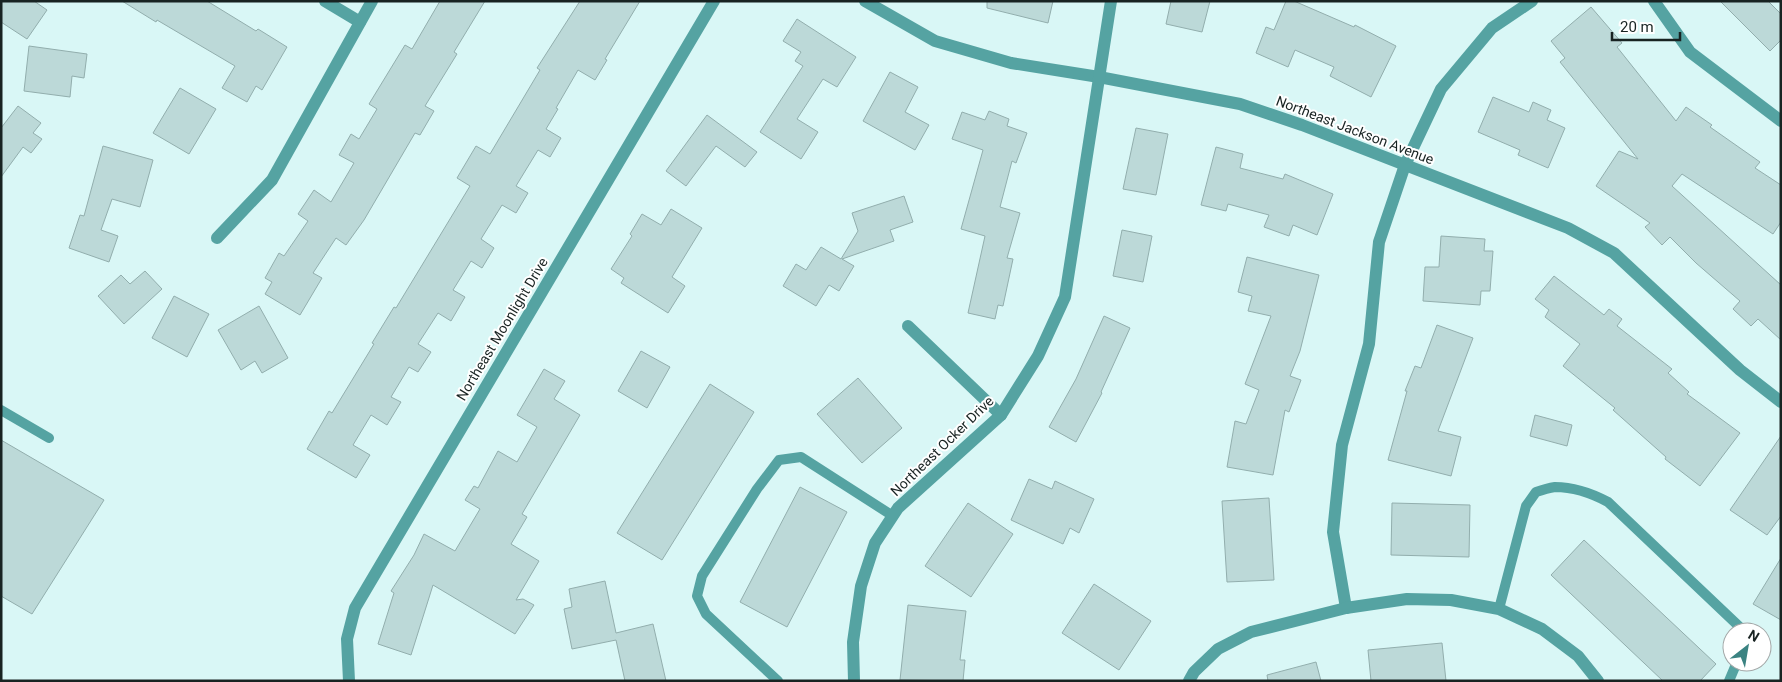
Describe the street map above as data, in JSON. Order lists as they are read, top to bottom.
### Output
{
  "streets": {
    "street": ["Northeast Jackson Avenue", "Northeast Moonlight Drive", "Northeast Ocker Drive"]
  },
  "crossings": [
    ["Northeast Jackson Avenue", "Northeast Ocker Drive"]
  ],
  "scale_bar": "20 m",
  "north": "top right"
}
